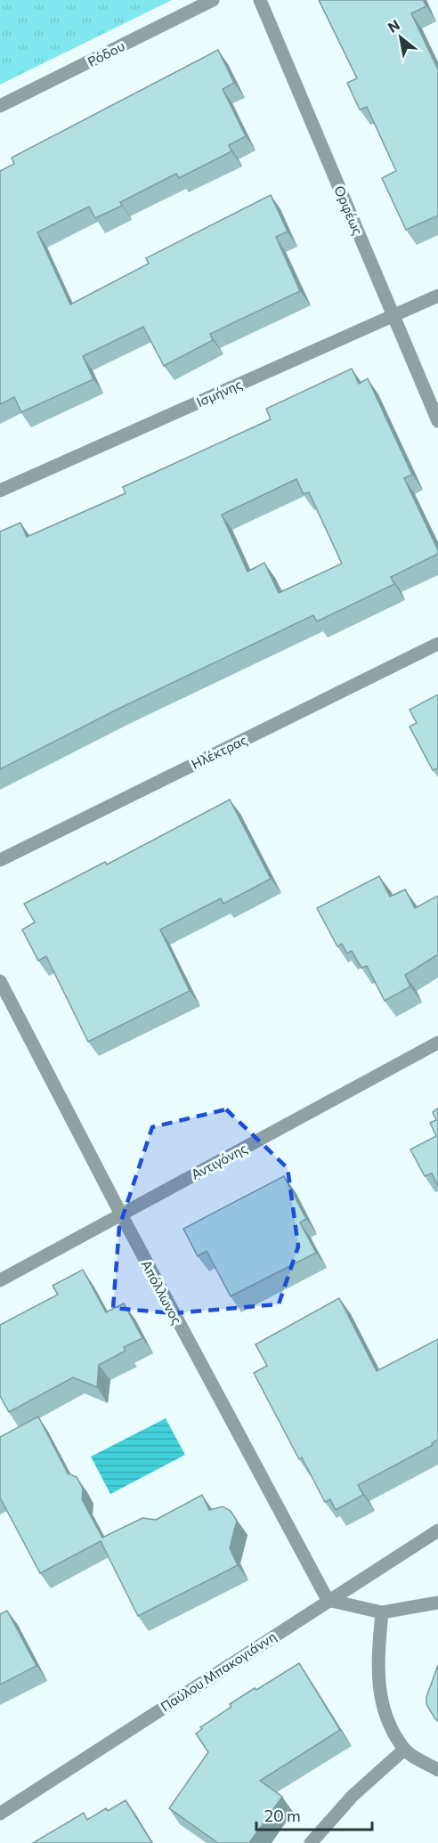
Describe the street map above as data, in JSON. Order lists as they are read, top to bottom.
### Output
{
  "streets": {
    "street": [
      "Ρόδου",
      "Ορφέως",
      "Ισμήνης",
      "Ηλέκτρας",
      "Αντιγόνης",
      "Απόλλωνος",
      "Παύλου Μπακογιάννη"
    ]
  },
  "crossings": [
    ["Ορφέως", "Ισμήνης"],
    ["Αντιγόνης", "Απόλλωνος"],
    ["Απόλλωνος", "Παύλου Μπακογιάννη"]
  ],
  "scale_bar": "20 m",
  "north": "top left"
}
